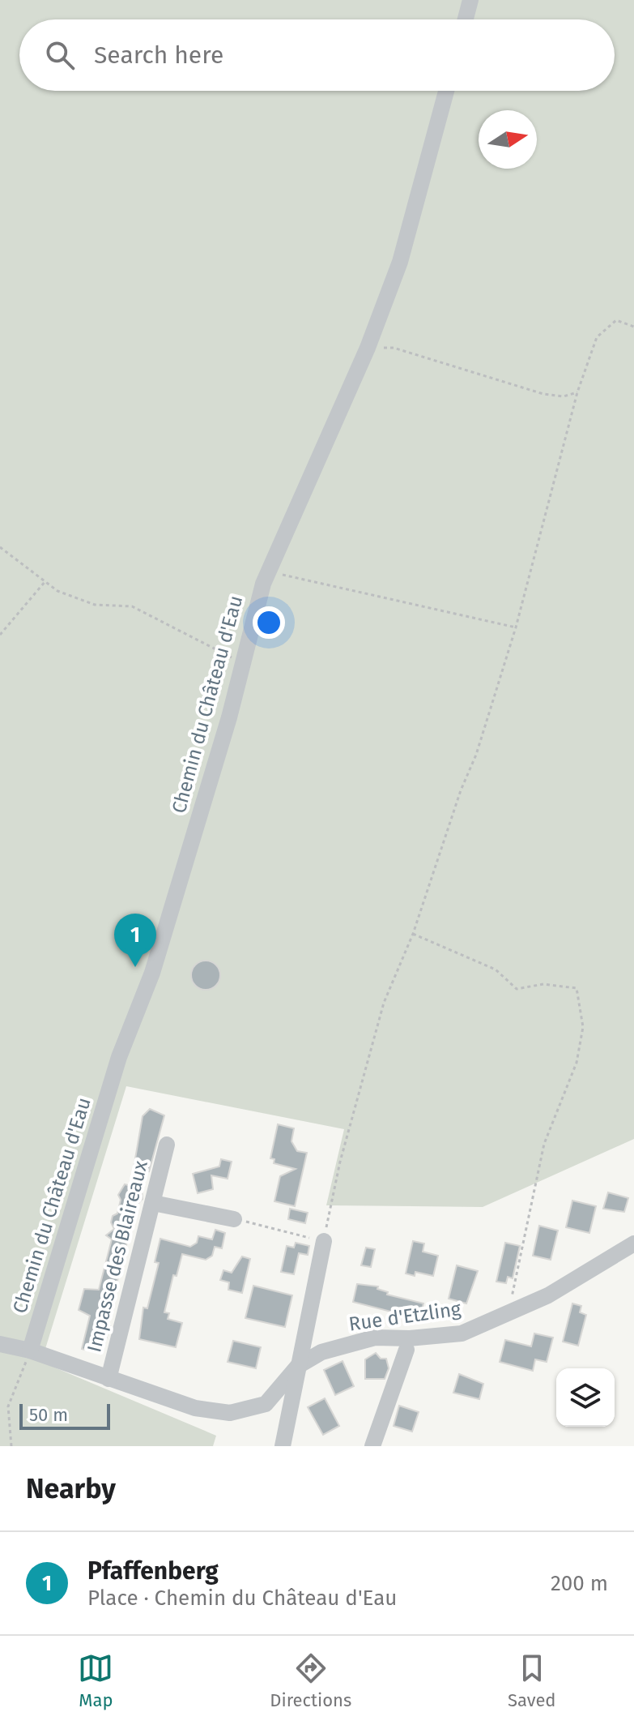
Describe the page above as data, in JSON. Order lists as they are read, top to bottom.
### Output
{
  "streets": {
    "street": ["Chemin du Château d'Eau", "Impasse des Blaireaux", "Rue d'Etzling"]
  },
  "crossings": [
    ["Chemin du Château d'Eau", "Rue d'Etzling"],
    ["Impasse des Blaireaux", "Rue d'Etzling"]
  ],
  "scale_bar": "50 m",
  "north": "right",
  "page": {
    "search": "Search here",
    "pins": "1",
    "scale": "50 m",
    "heading": "Nearby",
    "list": [
      {
        "mark": "1",
        "name": "Pfaffenberg",
        "note": "Place · Chemin du Château d'Eau",
        "value": "200 m"
      }
    ],
    "nav": ["Map", "Directions", "Saved"]
  }
}
